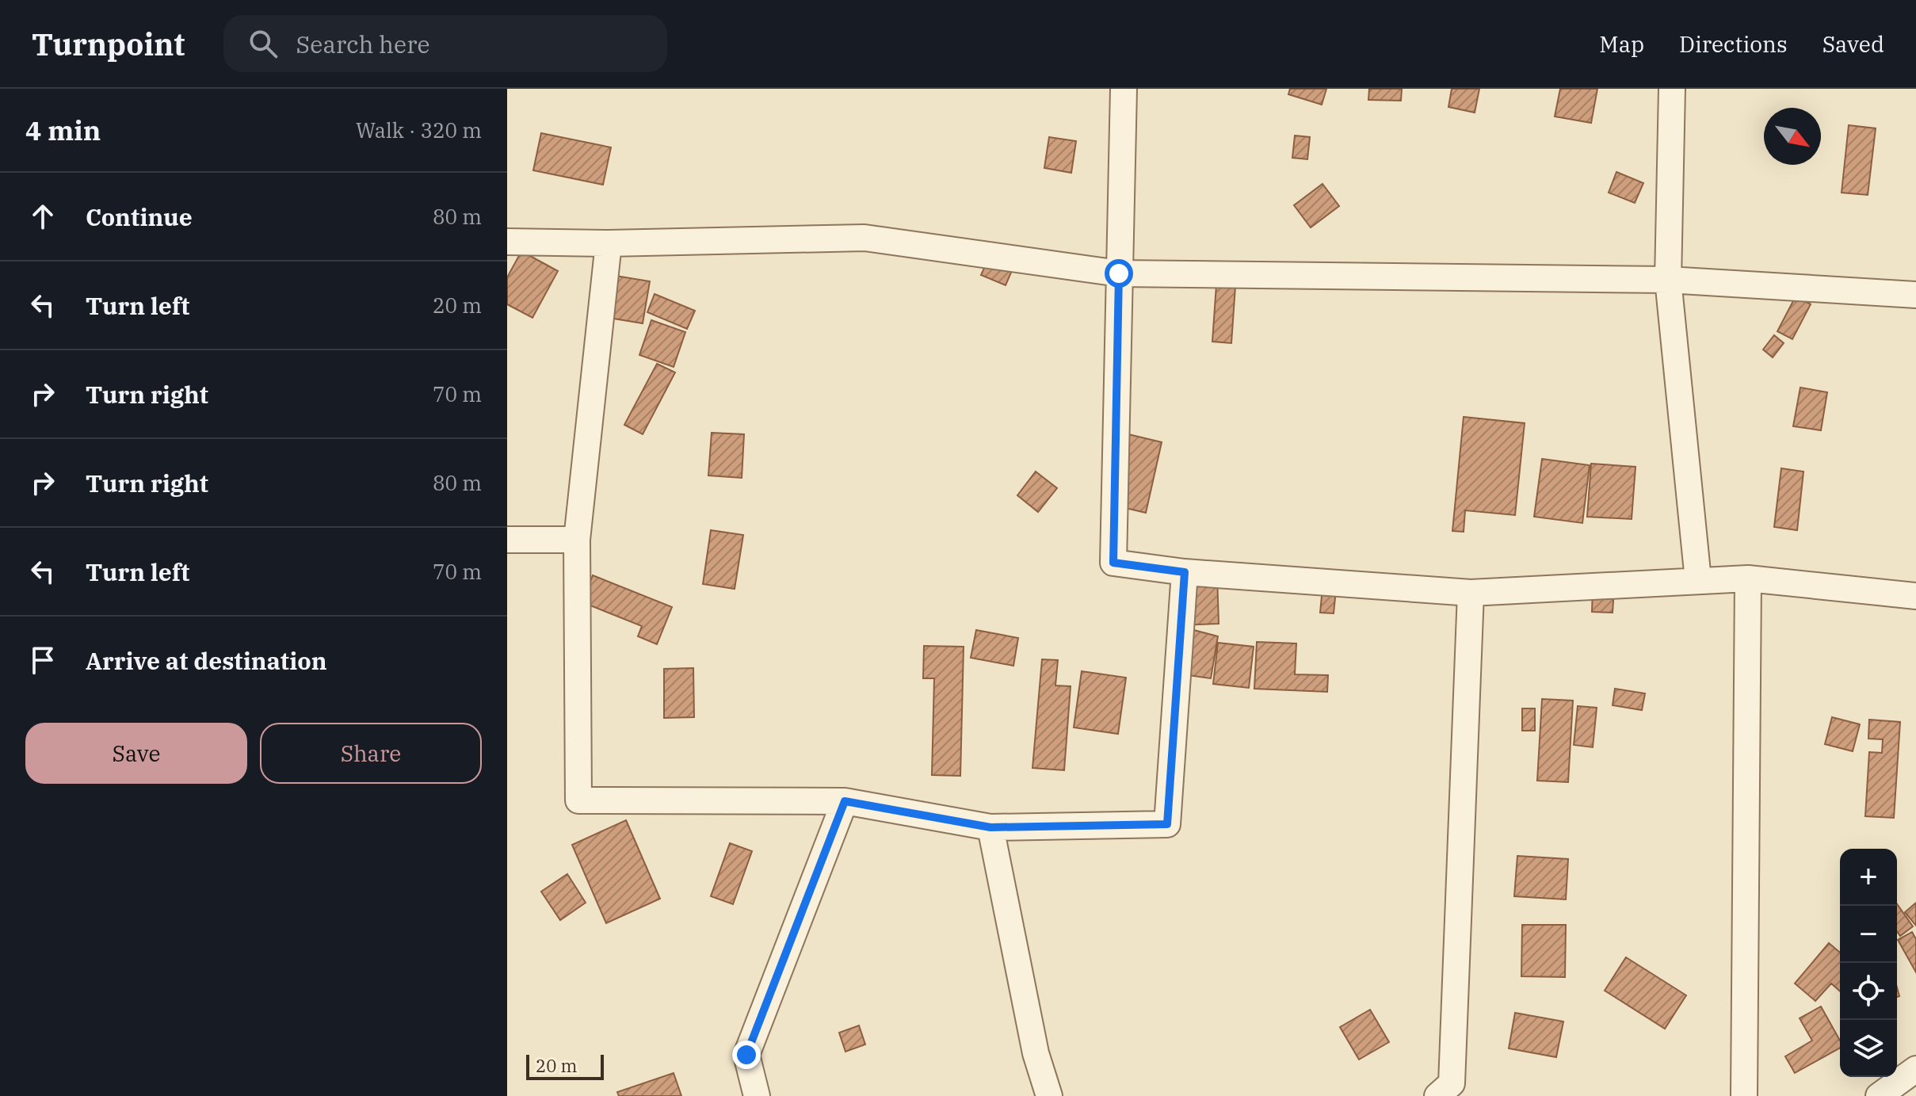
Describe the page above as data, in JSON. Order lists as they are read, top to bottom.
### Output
{
  "scale_bar": "20 m",
  "north": "bottom right",
  "page": {
    "header": "Turnpoint",
    "search": "Search here",
    "nav": ["Map", "Directions", "Saved"],
    "heading": ["4 min", "Walk · 320 m"],
    "list": [
      ["Continue", "80 m"],
      ["Turn left", "20 m"],
      ["Turn right", "70 m"],
      ["Turn right", "80 m"],
      ["Turn left", "70 m"],
      "Arrive at destination"
    ],
    "buttons": ["Save", "Share"],
    "map_buttons": ["+", "−"],
    "scale": "20 m"
  }
}
